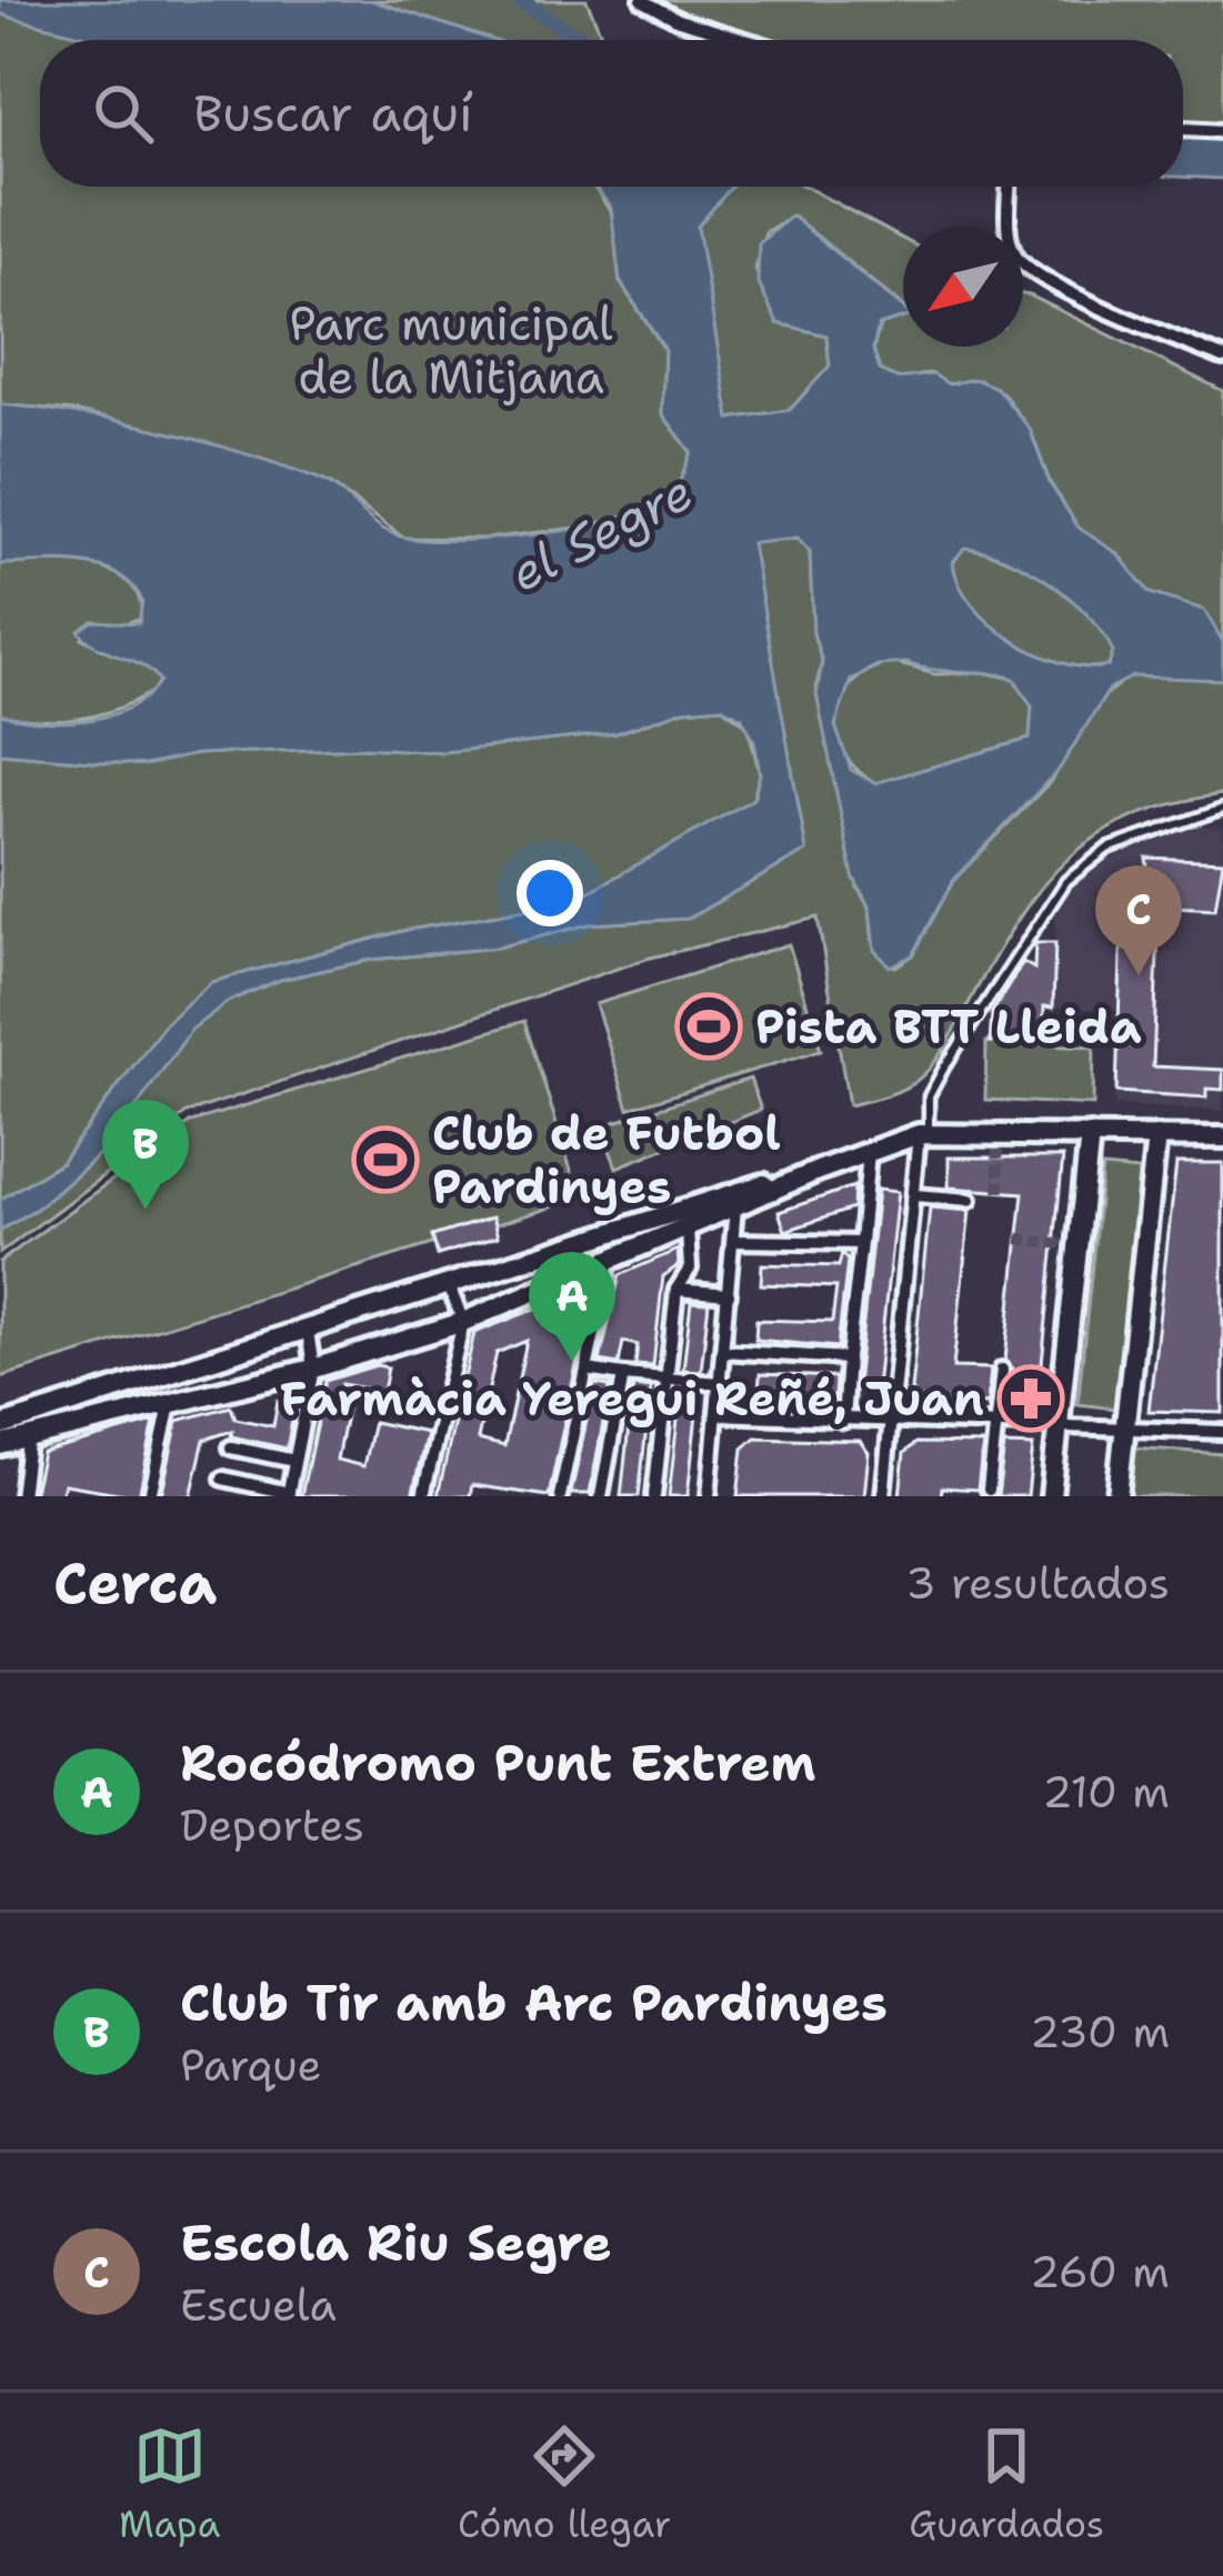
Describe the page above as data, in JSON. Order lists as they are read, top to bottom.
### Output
{
  "water": ["el Segre"],
  "parks": ["Parc municipal de la Mitjana"],
  "places": {
    "sports": ["Pista BTT Lleida", "Club de Futbol Pardinyes"],
    "pharmacy": ["Farmàcia Yeregui Reñé, Juan"]
  },
  "north": "bottom left",
  "page": {
    "search": "Buscar aquí",
    "pins": ["C", "B", "A"],
    "heading": ["Cerca", "3 resultados"],
    "list": [
      {
        "mark": "A",
        "name": "Rocódromo Punt Extrem",
        "note": "Deportes",
        "value": "210 m"
      },
      {
        "mark": "B",
        "name": "Club Tir amb Arc Pardinyes",
        "note": "Parque",
        "value": "230 m"
      },
      {
        "mark": "C",
        "name": "Escola Riu Segre",
        "note": "Escuela",
        "value": "260 m"
      }
    ],
    "nav": ["Mapa", "Cómo llegar", "Guardados"]
  }
}
